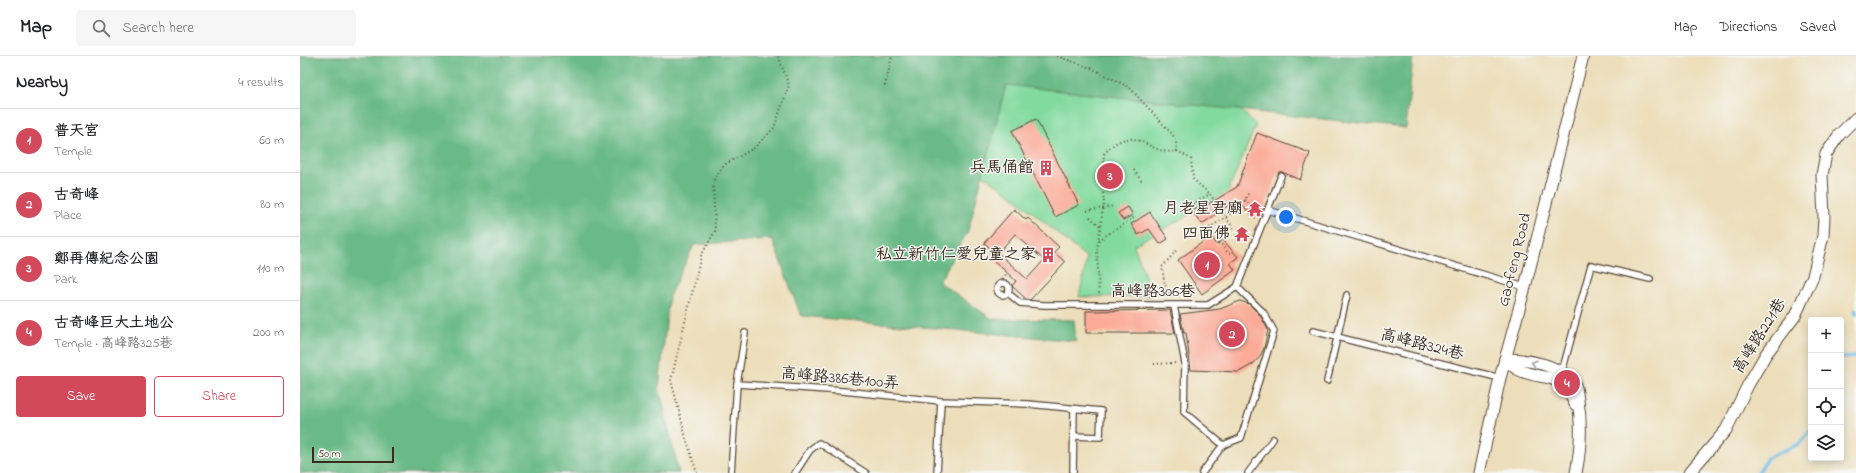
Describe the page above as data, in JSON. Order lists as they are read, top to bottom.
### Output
{
  "streets": {
    "street": ["Gaofeng Road", "高峰路221巷"],
    "lane": ["高峰路306巷", "高峰路324巷", "高峰路386巷100弄"]
  },
  "crossings": [
    ["Gaofeng Road", "高峰路324巷"]
  ],
  "places": {
    "building": ["兵馬俑館", "私立新竹仁愛兒童之家"],
    "temple": ["月老星君廟", "四面佛"]
  },
  "scale_bar": "50 m",
  "page": {
    "header": "Map",
    "search": "Search here",
    "nav": ["Map", "Directions", "Saved"],
    "heading": ["Nearby", "4 results"],
    "list": [
      {
        "mark": "1",
        "name": "普天宮",
        "note": "Temple",
        "value": "60 m"
      },
      {
        "mark": "2",
        "name": "古奇峰",
        "note": "Place",
        "value": "80 m"
      },
      {
        "mark": "3",
        "name": "鄭再傳紀念公園",
        "note": "Park",
        "value": "110 m"
      },
      {
        "mark": "4",
        "name": "古奇峰巨大土地公",
        "note": "Temple · 高峰路325巷",
        "value": "200 m"
      }
    ],
    "pins": [
      "3",
      "1",
      "2",
      "4"
    ],
    "map_buttons": ["+", "−"],
    "buttons": ["Save", "Share"],
    "scale": "50 m"
  }
}
